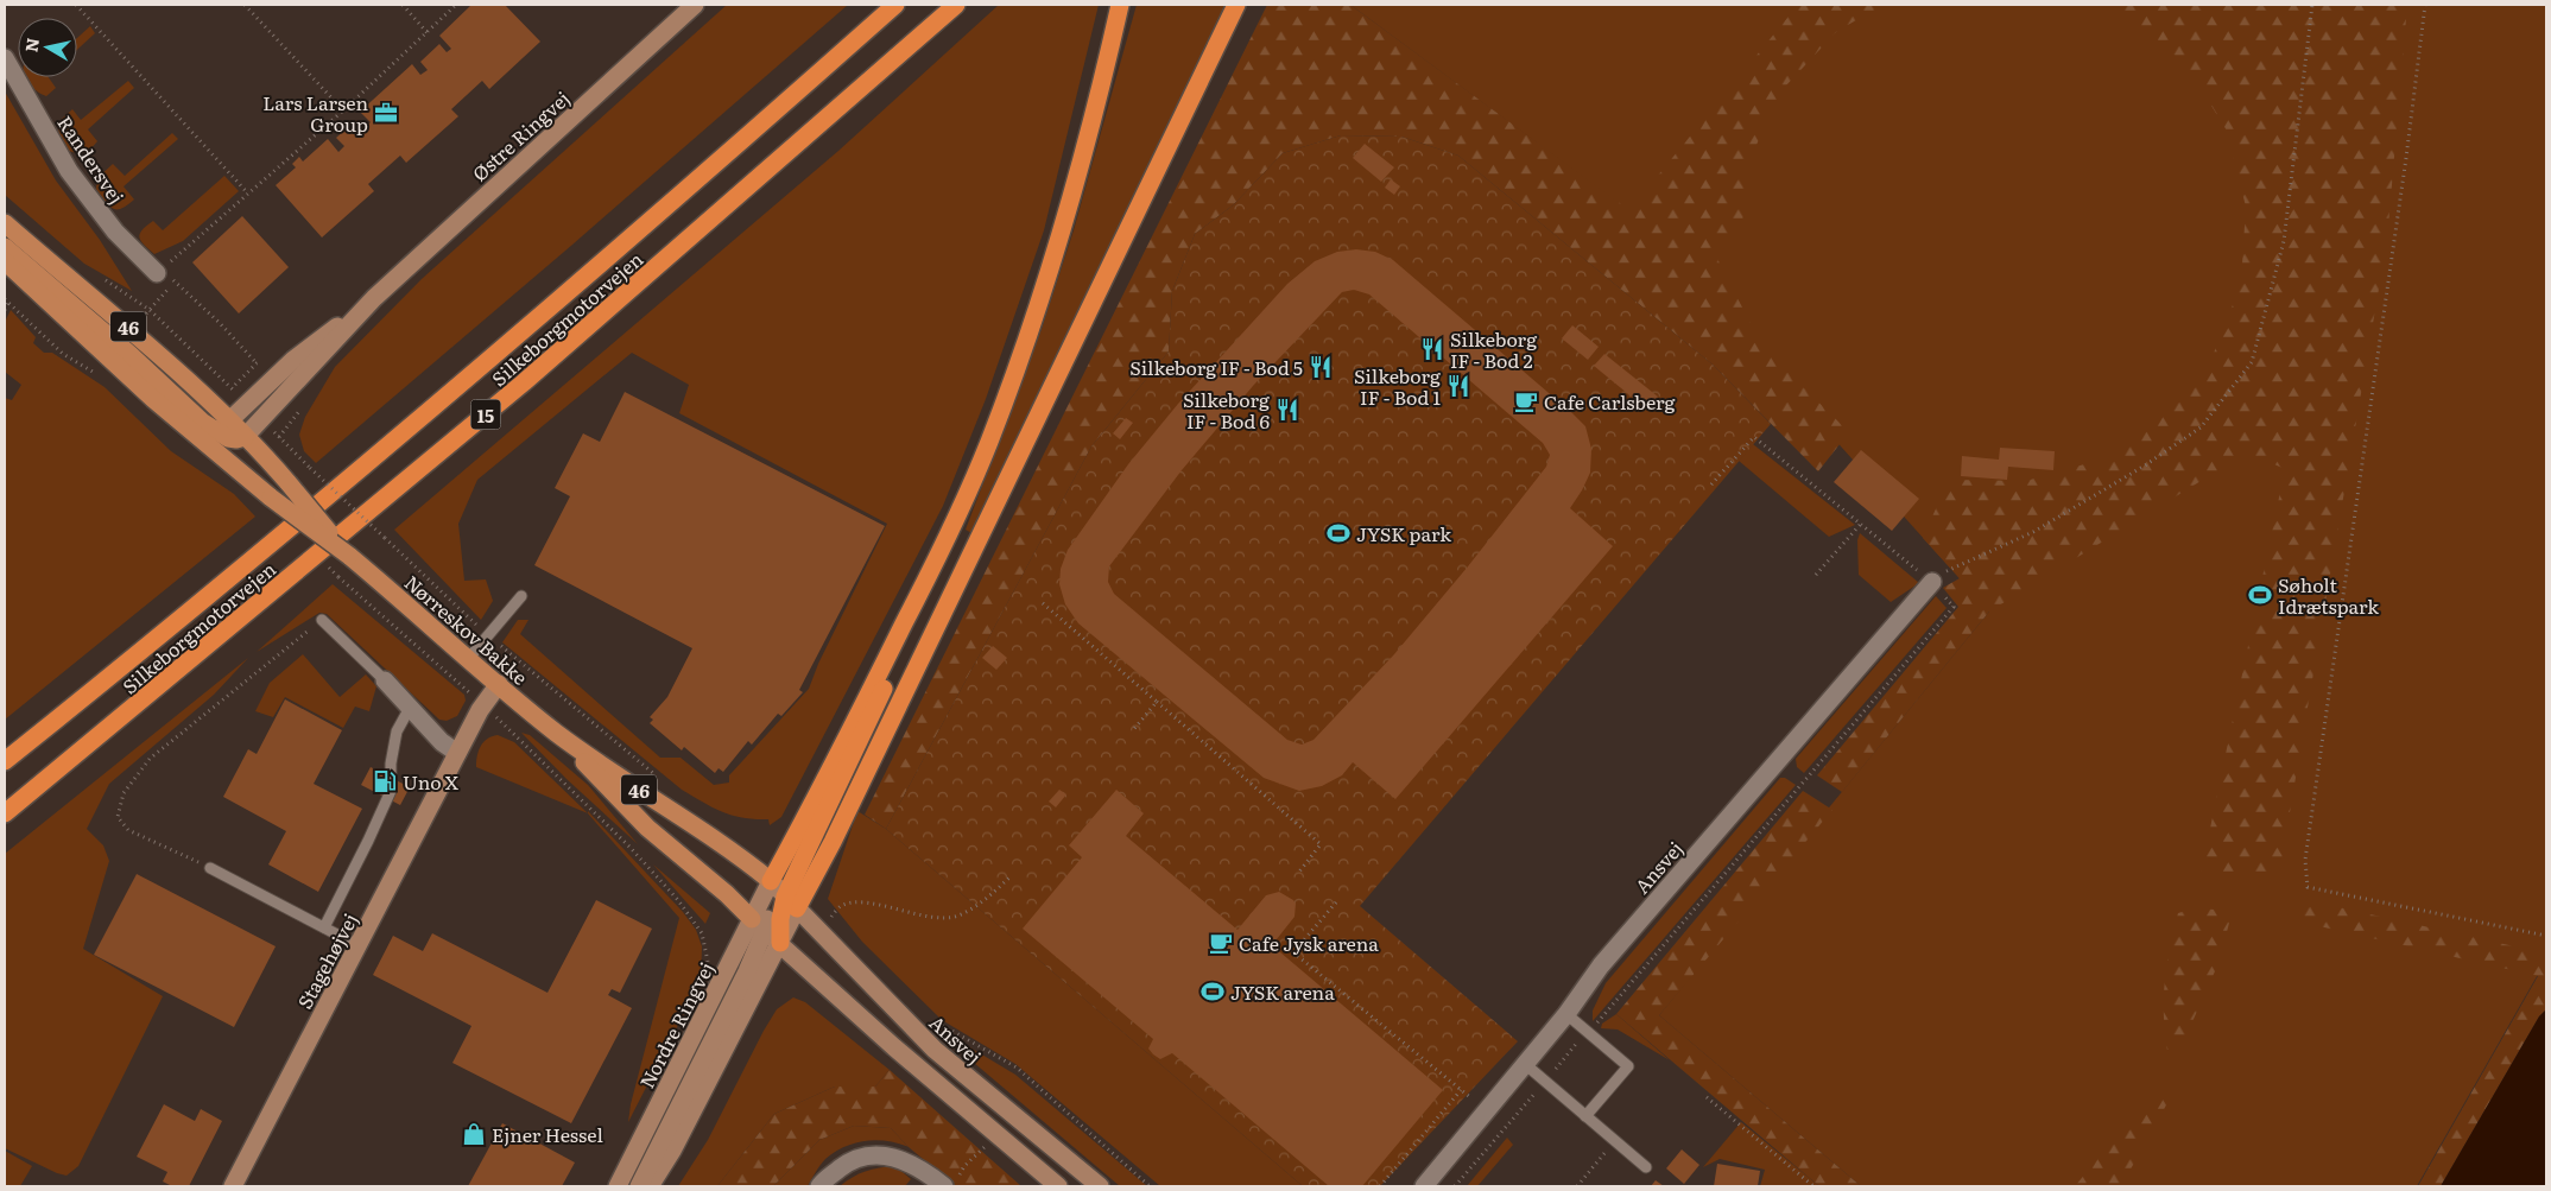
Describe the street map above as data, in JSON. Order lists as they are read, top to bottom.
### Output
{
  "streets": {
    "highway": ["Silkeborgmotorvejen", "15"],
    "main road": [
      "Østre Ringvej",
      "46",
      "Nørreskov Bakke",
      "Ansvej",
      "Stagehøjvej",
      "Nordre Ringvej"
    ],
    "street": ["Randersvej"]
  },
  "crossings": [
    ["Østre Ringvej", "Nørreskov Bakke"],
    ["Nørreskov Bakke", "Ansvej"],
    ["Nørreskov Bakke", "Stagehøjvej"],
    ["Nørreskov Bakke", "Nordre Ringvej"]
  ],
  "places": {
    "office": ["Lars Larsen Group"],
    "restaurant": [
      "Silkeborg IF - Bod 2",
      "Silkeborg IF - Bod 5",
      "Silkeborg IF - Bod 1",
      "Silkeborg IF - Bod 6"
    ],
    "cafe": ["Cafe Carlsberg", "Cafe Jysk arena"],
    "sports": ["JYSK park", "Søholt Idrætspark", "JYSK arena"],
    "fuel station": ["Uno X"],
    "shop": ["Ejner Hessel"]
  },
  "north": "left"
}
